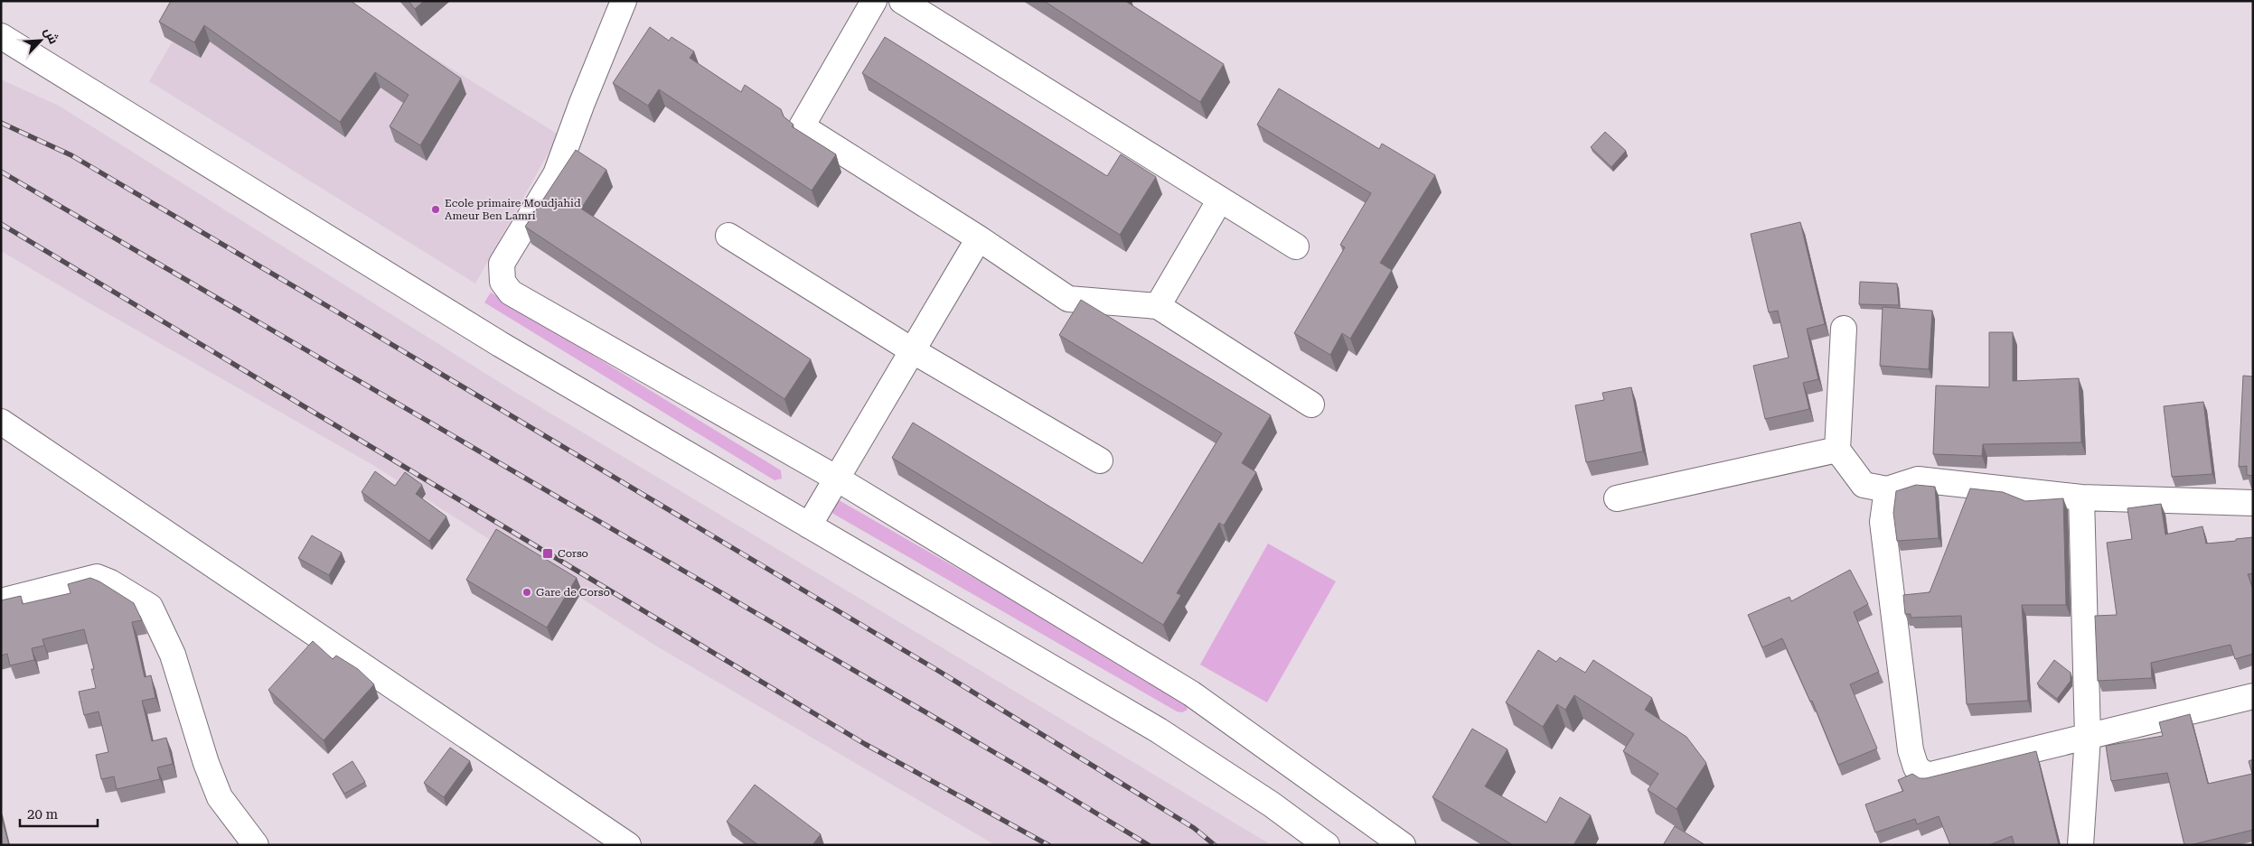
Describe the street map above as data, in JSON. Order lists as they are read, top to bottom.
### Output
{
  "places": {
    "other": ["Ecole primaire Moudjahid Ameur Ben Lamri", "Gare de Corso"],
    "transit": ["Corso"]
  },
  "scale_bar": "20 m",
  "north": "top right"
}
